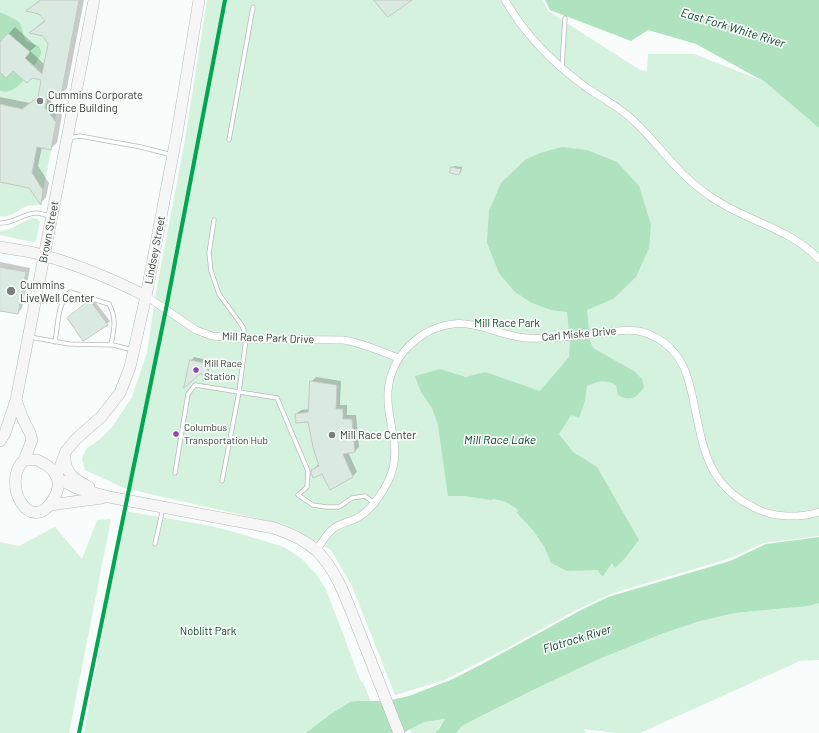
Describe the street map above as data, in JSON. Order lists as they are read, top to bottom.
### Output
{
  "streets": {
    "main road": ["Brown Street", "Lindsey Street"],
    "street": ["Carl Miske Drive", "Mill Race Park Drive"]
  },
  "crossings": [
    ["Lindsey Street", "Mill Race Park Drive"],
    ["Carl Miske Drive", "Mill Race Park Drive"]
  ],
  "water": ["East Fork White River", "Mill Race Lake", "Flatrock River"],
  "parks": ["Mill Race Park", "Noblitt Park"],
  "places": [
    "Cummins Corporate Office Building",
    "Cummins LiveWell Center",
    "Mill Race Station",
    "Columbus Transportation Hub",
    "Mill Race Center"
  ]
}
